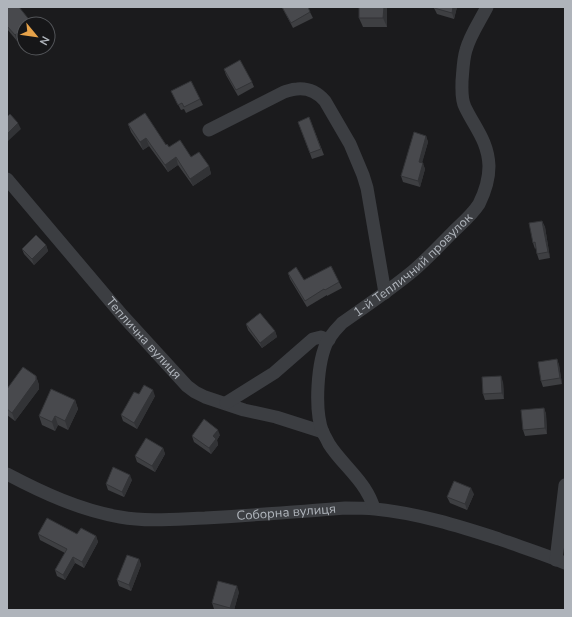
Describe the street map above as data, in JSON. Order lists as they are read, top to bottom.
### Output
{
  "streets": {
    "street": ["1-й Тепличний провулок", "Теплична вулиця", "Соборна вулиця"]
  },
  "crossings": [
    ["1-й Тепличний провулок", "Теплична вулиця"],
    ["1-й Тепличний провулок", "Соборна вулиця"]
  ],
  "north": "bottom right"
}
